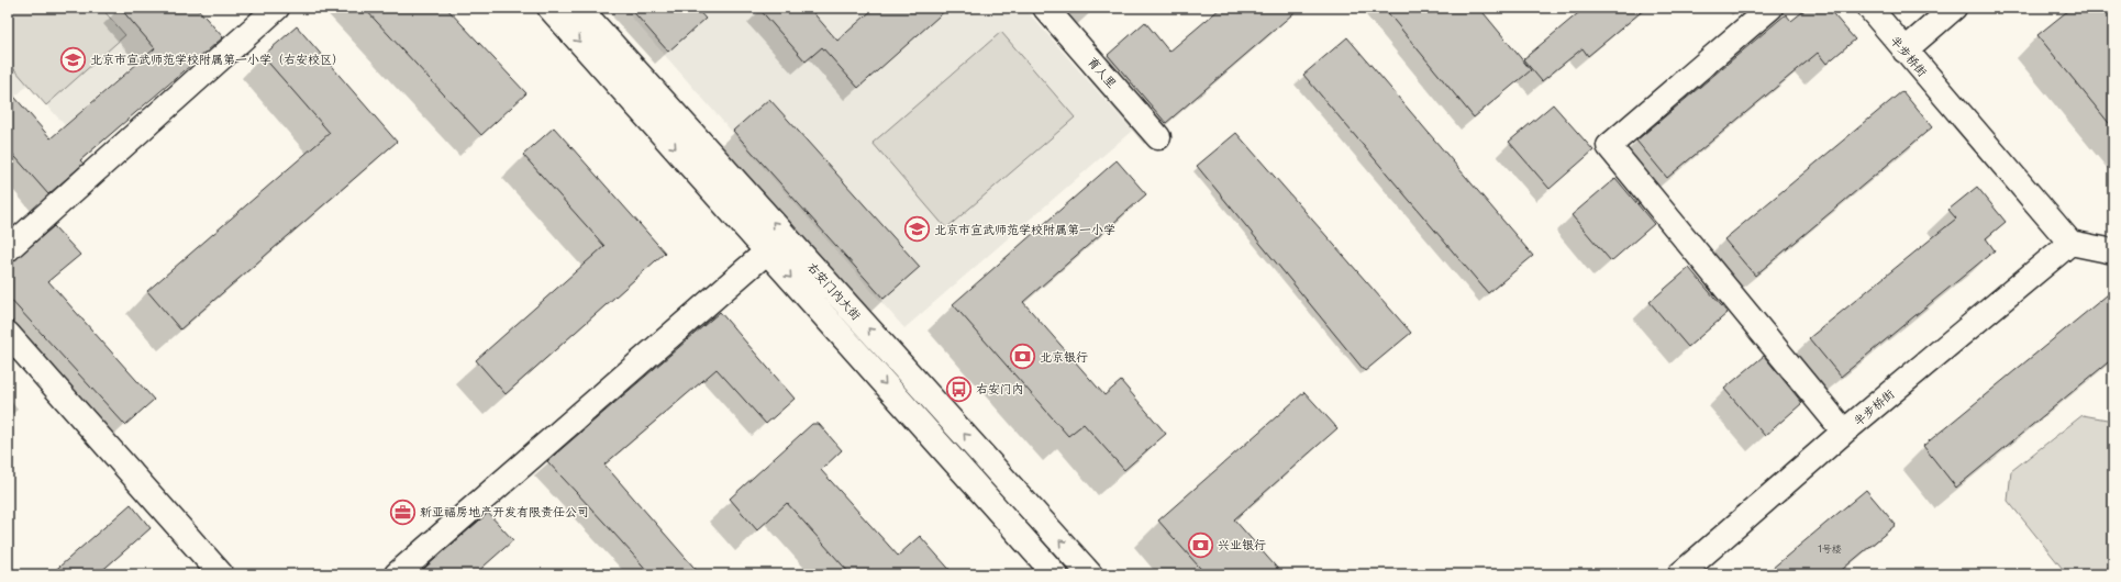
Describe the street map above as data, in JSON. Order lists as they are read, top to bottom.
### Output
{
  "streets": {
    "street": ["半步桥街", "育人里", "右安门内大街"]
  },
  "places": {
    "school or university": ["北京市宣武师范学校附属第一小学（右安校区）", "北京市宣武师范学校附属第一小学"],
    "bank": ["北京银行", "兴业银行"],
    "bus stop": ["右安门内"],
    "office": ["新亚福房地产开发有限责任公司"]
  },
  "house_numbers": ["1号楼"]
}
